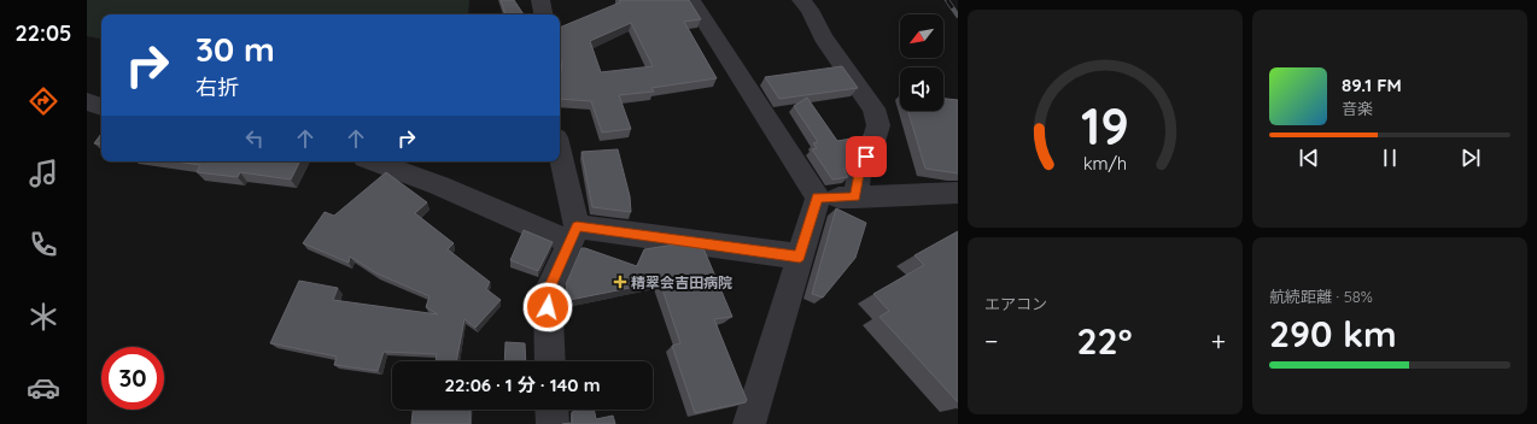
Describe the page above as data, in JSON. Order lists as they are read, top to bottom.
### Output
{
  "places": {
    "health": ["精翠会吉田病院"]
  },
  "north": "bottom left",
  "page": {
    "tabs": "22:05",
    "turn": ["30 m", "右折"],
    "song": ["89.1 FM", "音楽"],
    "tile": [
      "エアコン",
      ["航続距離 · 58%", "290 km"]
    ],
    "heat": ["−", "22°", "+"],
    "limit": "30",
    "trip": "22:06 · 1 分 · 140 m",
    "gauge": ["19", "km/h"]
  }
}
